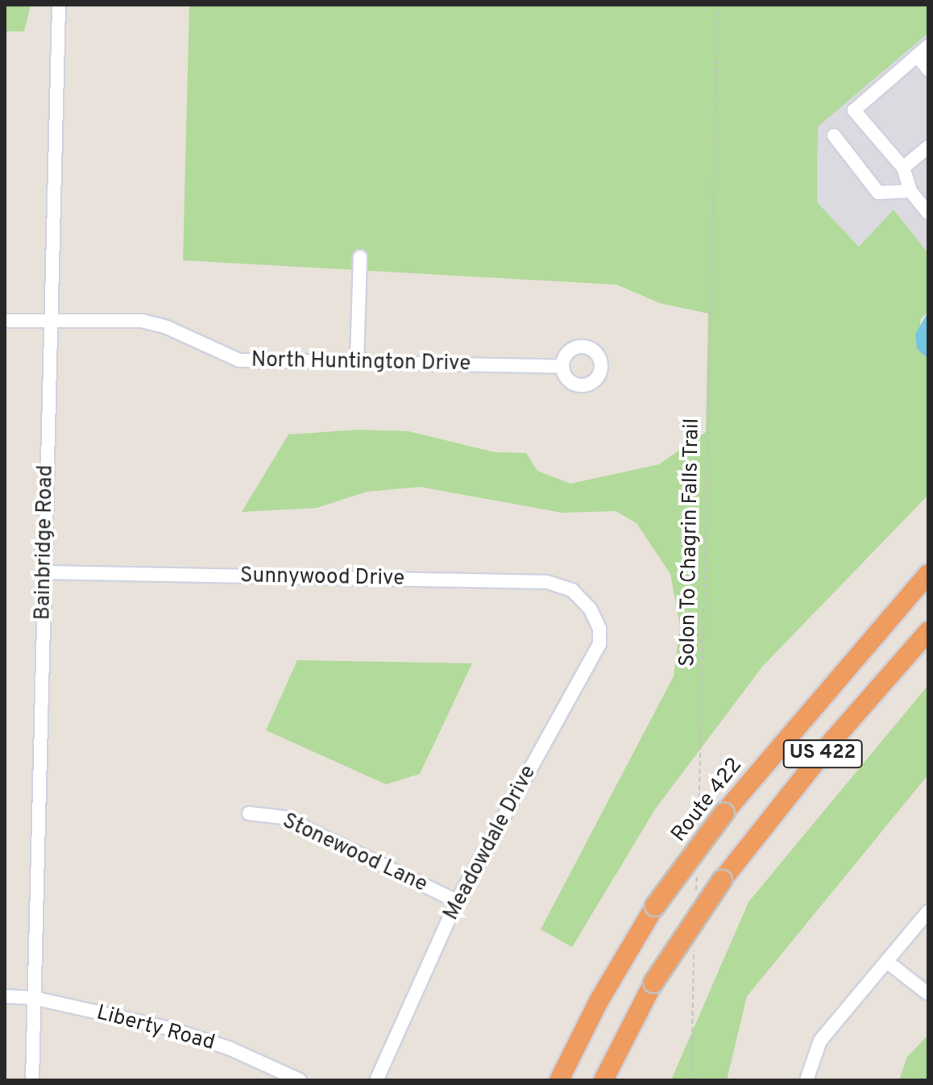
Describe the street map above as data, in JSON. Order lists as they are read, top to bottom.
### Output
{
  "streets": {
    "highway": ["US 422", "Route 422"],
    "street": [
      "North Huntington Drive",
      "Bainbridge Road",
      "Sunnywood Drive",
      "Meadowdale Drive",
      "Stonewood Lane",
      "Liberty Road"
    ],
    "path": ["Solon To Chagrin Falls Trail"]
  },
  "crossings": [
    ["North Huntington Drive", "Bainbridge Road"],
    ["Bainbridge Road", "Sunnywood Drive"],
    ["Bainbridge Road", "Liberty Road"],
    ["Sunnywood Drive", "Meadowdale Drive"],
    ["Meadowdale Drive", "Stonewood Lane"]
  ]
}
